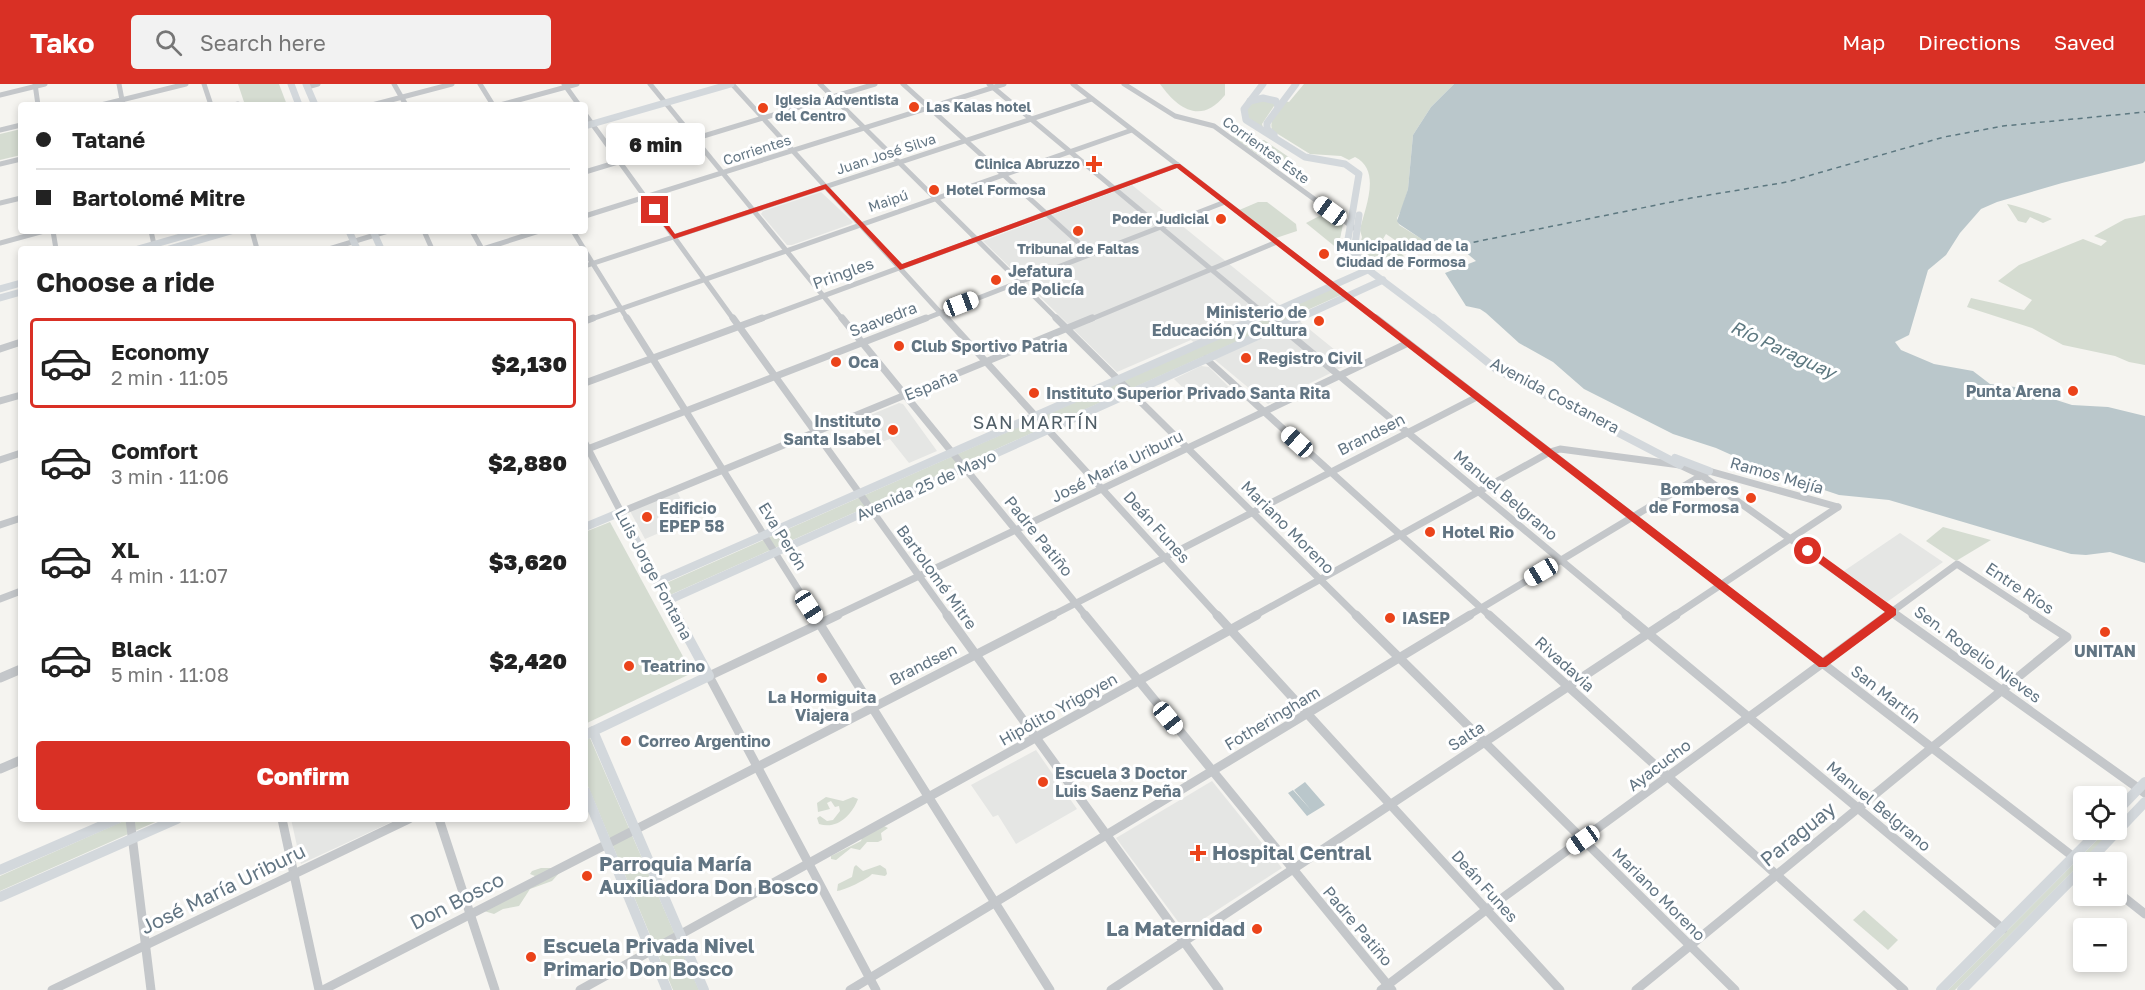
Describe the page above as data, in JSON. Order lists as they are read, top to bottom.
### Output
{
  "streets": {
    "main road": [
      "España",
      "Avenida Costanera",
      "Avenida 25 de Mayo",
      "Luis Jorge Fontana"
    ],
    "street": [
      "Corrientes",
      "Corrientes Este",
      "Juan José Silva",
      "Maipú",
      "Pringles",
      "Saavedra",
      "Brandsen",
      "José María Uriburu",
      "Ramos Mejía",
      "Manuel Belgrano",
      "Deán Funes",
      "Mariano Moreno",
      "Eva Perón",
      "Padre Patiño",
      "Bartolomé Mitre",
      "Entre Ríos",
      "Sen. Rogelio Nieves",
      "Rivadavia",
      "San Martín",
      "Hipólito Yrigoyen",
      "Fotheringham",
      "Salta",
      "Ayacucho",
      "Paraguay",
      "Don Bosco"
    ]
  },
  "crossings": [
    ["Corrientes", "Manuel Belgrano"],
    ["Corrientes", "Deán Funes"],
    ["Corrientes", "Mariano Moreno"],
    ["Corrientes", "Padre Patiño"],
    ["Corrientes", "Bartolomé Mitre"],
    ["Corrientes Este", "Avenida Costanera"],
    ["Juan José Silva", "Manuel Belgrano"],
    ["Juan José Silva", "Deán Funes"],
    ["Juan José Silva", "Mariano Moreno"],
    ["Juan José Silva", "Eva Perón"],
    ["Juan José Silva", "Padre Patiño"],
    ["Juan José Silva", "Bartolomé Mitre"],
    ["Juan José Silva", "San Martín"],
    ["Maipú", "Manuel Belgrano"],
    ["Maipú", "Deán Funes"],
    ["Maipú", "Mariano Moreno"],
    ["Maipú", "Eva Perón"],
    ["Maipú", "Padre Patiño"],
    ["Maipú", "Bartolomé Mitre"],
    ["Maipú", "San Martín"],
    ["Pringles", "Manuel Belgrano"],
    ["Pringles", "Deán Funes"],
    ["Pringles", "Mariano Moreno"],
    ["Pringles", "Eva Perón"],
    ["Pringles", "Padre Patiño"],
    ["Pringles", "Bartolomé Mitre"],
    ["Pringles", "San Martín"],
    ["Saavedra", "Manuel Belgrano"],
    ["Saavedra", "Deán Funes"],
    ["Saavedra", "Mariano Moreno"],
    ["Saavedra", "Eva Perón"],
    ["Saavedra", "Padre Patiño"],
    ["Saavedra", "Bartolomé Mitre"],
    ["Saavedra", "San Martín"],
    ["España", "Manuel Belgrano"],
    ["España", "Deán Funes"],
    ["España", "Mariano Moreno"],
    ["España", "Eva Perón"],
    ["España", "Padre Patiño"],
    ["España", "Luis Jorge Fontana"],
    ["España", "Bartolomé Mitre"],
    ["España", "San Martín"],
    ["Avenida Costanera", "Ramos Mejía"],
    ["Avenida Costanera", "Avenida 25 de Mayo"],
    ["Avenida Costanera", "Sen. Rogelio Nieves"],
    ["Avenida Costanera", "Fotheringham"],
    ["Brandsen", "Manuel Belgrano"],
    ["Brandsen", "Deán Funes"],
    ["Brandsen", "Mariano Moreno"],
    ["Brandsen", "Eva Perón"],
    ["Brandsen", "Padre Patiño"],
    ["Brandsen", "Luis Jorge Fontana"],
    ["Brandsen", "Bartolomé Mitre"],
    ["Brandsen", "Rivadavia"],
    ["Brandsen", "San Martín"],
    ["Brandsen", "Don Bosco"],
    ["José María Uriburu", "Manuel Belgrano"],
    ["José María Uriburu", "Deán Funes"],
    ["José María Uriburu", "Mariano Moreno"],
    ["José María Uriburu", "Eva Perón"],
    ["José María Uriburu", "Padre Patiño"],
    ["José María Uriburu", "Luis Jorge Fontana"],
    ["José María Uriburu", "Bartolomé Mitre"],
    ["José María Uriburu", "Rivadavia"],
    ["José María Uriburu", "San Martín"],
    ["Ramos Mejía", "Sen. Rogelio Nieves"],
    ["Ramos Mejía", "Fotheringham"],
    ["Ramos Mejía", "Salta"],
    ["Avenida 25 de Mayo", "Manuel Belgrano"],
    ["Avenida 25 de Mayo", "Deán Funes"],
    ["Avenida 25 de Mayo", "Mariano Moreno"],
    ["Avenida 25 de Mayo", "Eva Perón"],
    ["Avenida 25 de Mayo", "Padre Patiño"],
    ["Avenida 25 de Mayo", "Luis Jorge Fontana"],
    ["Avenida 25 de Mayo", "Bartolomé Mitre"],
    ["Avenida 25 de Mayo", "Rivadavia"],
    ["Avenida 25 de Mayo", "San Martín"],
    ["Manuel Belgrano", "Hipólito Yrigoyen"],
    ["Manuel Belgrano", "Fotheringham"],
    ["Manuel Belgrano", "Salta"],
    ["Manuel Belgrano", "Ayacucho"],
    ["Manuel Belgrano", "Paraguay"],
    ["Deán Funes", "Hipólito Yrigoyen"],
    ["Deán Funes", "Fotheringham"],
    ["Deán Funes", "Salta"],
    ["Deán Funes", "Ayacucho"],
    ["Mariano Moreno", "Hipólito Yrigoyen"],
    ["Mariano Moreno", "Fotheringham"],
    ["Mariano Moreno", "Salta"],
    ["Mariano Moreno", "Ayacucho"],
    ["Mariano Moreno", "Paraguay"],
    ["Eva Perón", "Hipólito Yrigoyen"],
    ["Eva Perón", "Fotheringham"],
    ["Padre Patiño", "Hipólito Yrigoyen"],
    ["Padre Patiño", "Fotheringham"],
    ["Padre Patiño", "Salta"],
    ["Padre Patiño", "Ayacucho"],
    ["Luis Jorge Fontana", "Hipólito Yrigoyen"],
    ["Luis Jorge Fontana", "Fotheringham"],
    ["Bartolomé Mitre", "Hipólito Yrigoyen"],
    ["Bartolomé Mitre", "Fotheringham"],
    ["Bartolomé Mitre", "Salta"],
    ["Entre Ríos", "Ayacucho"],
    ["Entre Ríos", "Paraguay"],
    ["Sen. Rogelio Nieves", "Fotheringham"],
    ["Sen. Rogelio Nieves", "Salta"],
    ["Sen. Rogelio Nieves", "Ayacucho"],
    ["Sen. Rogelio Nieves", "Paraguay"],
    ["Rivadavia", "Hipólito Yrigoyen"],
    ["Rivadavia", "Fotheringham"],
    ["Rivadavia", "Salta"],
    ["Rivadavia", "Ayacucho"],
    ["Rivadavia", "Paraguay"],
    ["San Martín", "Hipólito Yrigoyen"],
    ["San Martín", "Fotheringham"],
    ["San Martín", "Salta"],
    ["San Martín", "Ayacucho"],
    ["San Martín", "Paraguay"]
  ],
  "districts": ["SAN MARTÍN"],
  "water": ["Río Paraguay"],
  "places": {
    "other": [
      "Las Kalas hotel",
      "Iglesia Adventista del Centro",
      "Hotel Formosa",
      "Poder Judicial",
      "Tribunal de Faltas",
      "Municipalidad de la Ciudad de Formosa",
      "Jefatura de Policía",
      "Ministerio de Educación y Cultura",
      "Club Sportivo Patria",
      "Registro Civil",
      "Oca",
      "Punta Arena",
      "Instituto Superior Privado Santa Rita",
      "Instituto Santa Isabel",
      "Bomberos de Formosa",
      "Edificio EPEP 58",
      "Hotel Rio",
      "IASEP",
      "UNITAN",
      "Teatrino",
      "La Hormiguita Viajera",
      "Correo Argentino",
      "Escuela 3 Doctor Luis Saenz Peña",
      "Parroquia María Auxiliadora Don Bosco",
      "La Maternidad",
      "Escuela Privada Nivel Primario Don Bosco"
    ],
    "health": ["Clinica Abruzzo", "Hospital Central"]
  },
  "page": {
    "header": "Tako",
    "search": "Search here",
    "nav": ["Map", "Directions", "Saved"],
    "banner": ["Tatané", "Bartolomé Mitre"],
    "bubble": "6 min",
    "heading": "Choose a ride",
    "list": [
      {
        "name": "Economy",
        "note": "2 min · 11:05",
        "value": "$2,130"
      },
      {
        "name": "Comfort",
        "note": "3 min · 11:06",
        "value": "$2,880"
      },
      {
        "name": "XL",
        "note": "4 min · 11:07",
        "value": "$3,620"
      },
      {
        "name": "Black",
        "note": "5 min · 11:08",
        "value": "$2,420"
      }
    ],
    "buttons": "Confirm",
    "map_buttons": ["+", "−"]
  }
}
